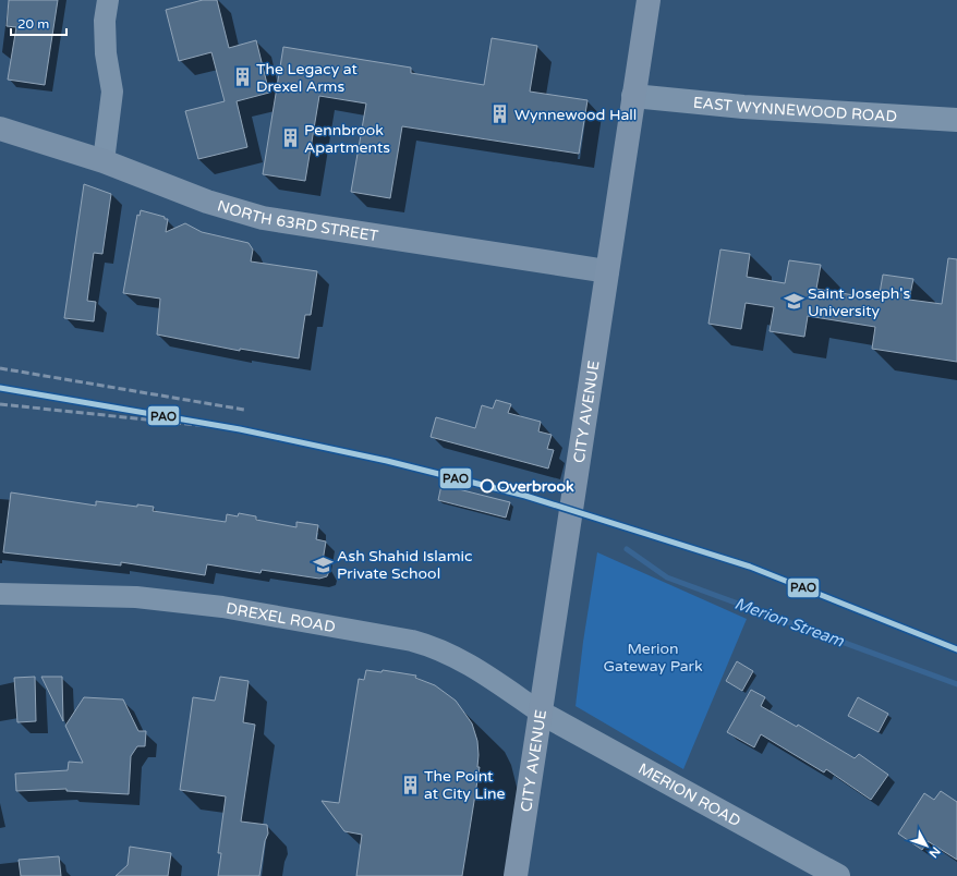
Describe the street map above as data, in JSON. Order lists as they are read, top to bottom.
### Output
{
  "streets": {
    "highway": ["CITY AVENUE"],
    "main road": ["NORTH 63RD STREET"],
    "street": ["EAST WYNNEWOOD ROAD", "DREXEL ROAD", "MERION ROAD"]
  },
  "crossings": [
    ["EAST WYNNEWOOD ROAD", "CITY AVENUE"],
    ["NORTH 63RD STREET", "CITY AVENUE"],
    ["CITY AVENUE", "DREXEL ROAD"],
    ["CITY AVENUE", "MERION ROAD"],
    ["DREXEL ROAD", "MERION ROAD"]
  ],
  "water": ["Merion Stream"],
  "parks": ["Merion Gateway Park"],
  "places": {
    "building": [
      "The Legacy at Drexel Arms",
      "Wynnewood Hall",
      "Pennbrook Apartments",
      "The Point at City Line"
    ],
    "school or university": ["Saint Joseph's University", "Ash Shahid Islamic Private School"],
    "other": ["Overbrook"]
  },
  "lines": ["transit line PAO"],
  "scale_bar": "20 m",
  "north": "bottom right"
}
